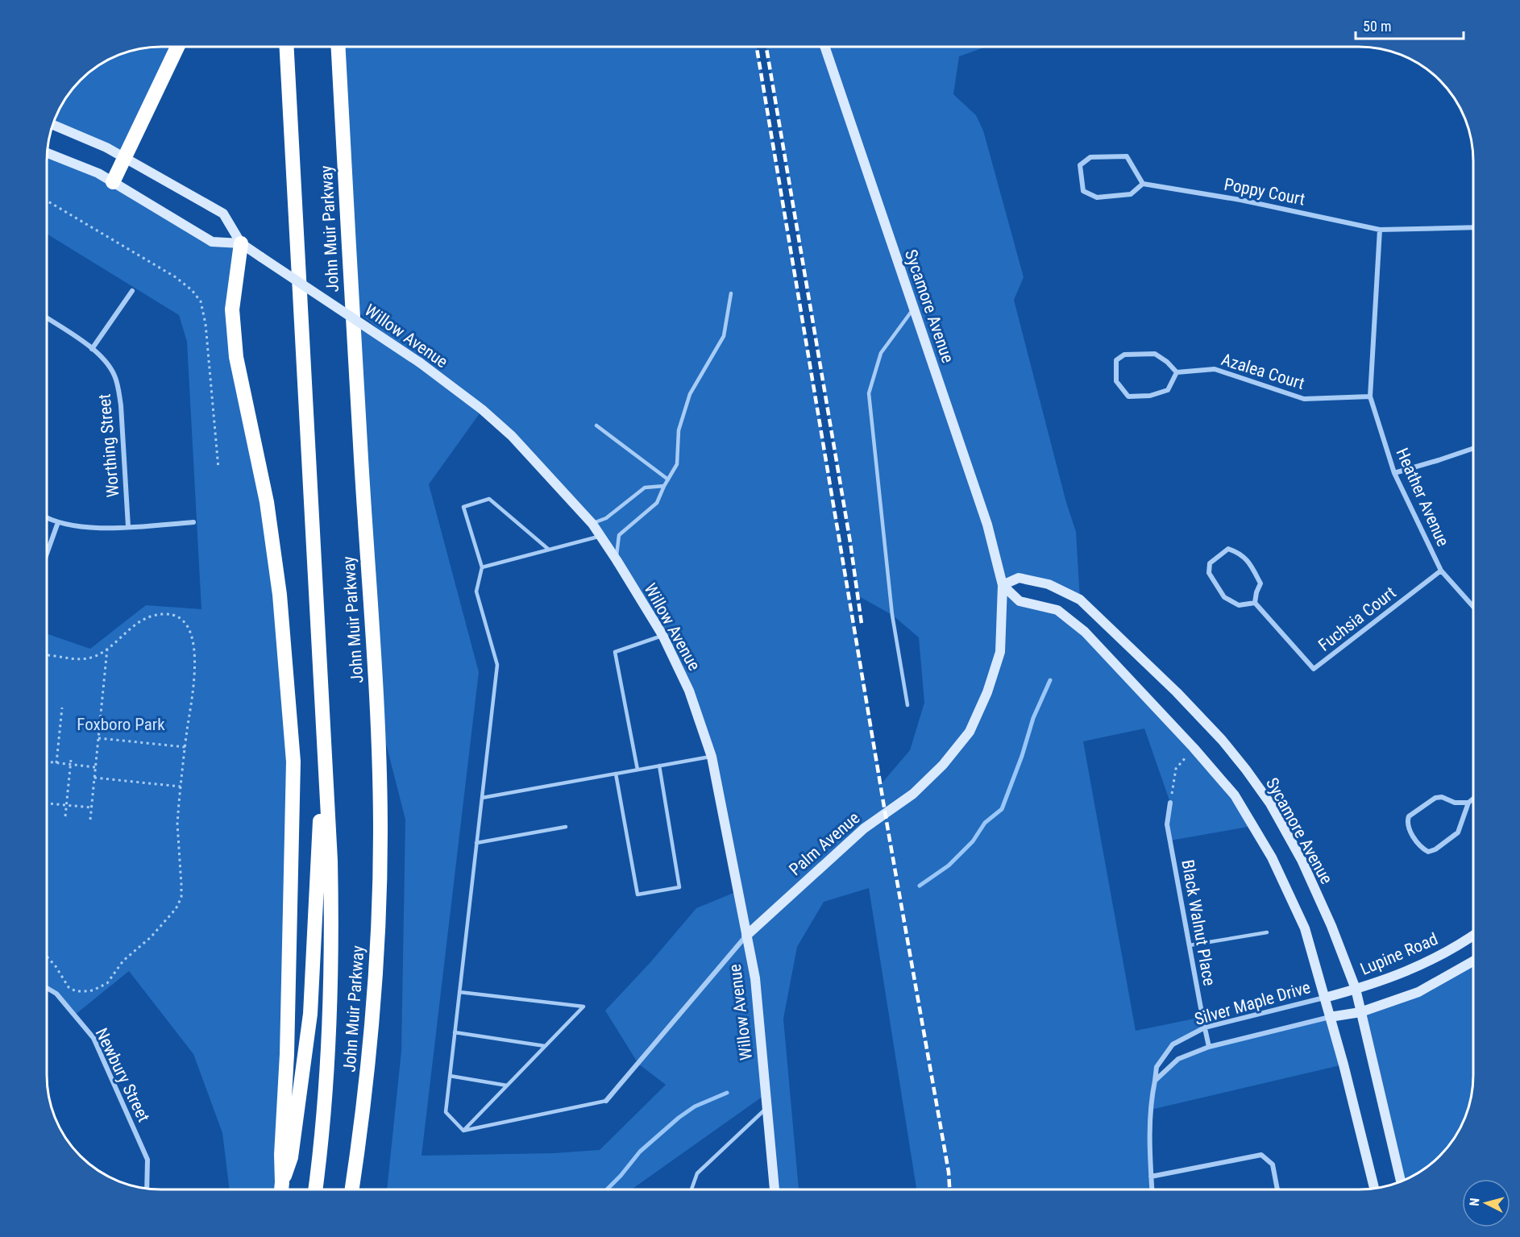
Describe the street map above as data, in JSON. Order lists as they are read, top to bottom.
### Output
{
  "streets": {
    "highway": ["John Muir Parkway"],
    "street": [
      "Poppy Court",
      "Sycamore Avenue",
      "Willow Avenue",
      "Azalea Court",
      "Worthing Street",
      "Heather Avenue",
      "Fuchsia Court",
      "Palm Avenue",
      "Black Walnut Place",
      "Lupine Road",
      "Silver Maple Drive",
      "Newbury Street"
    ]
  },
  "crossings": [
    ["Poppy Court", "Heather Avenue"],
    ["Sycamore Avenue", "Palm Avenue"],
    ["Sycamore Avenue", "Lupine Road"],
    ["Willow Avenue", "Palm Avenue"],
    ["Azalea Court", "Heather Avenue"],
    ["Heather Avenue", "Fuchsia Court"],
    ["Black Walnut Place", "Silver Maple Drive"],
    ["Lupine Road", "Silver Maple Drive"]
  ],
  "parks": ["Foxboro Park"],
  "scale_bar": "50 m",
  "north": "left"
}
